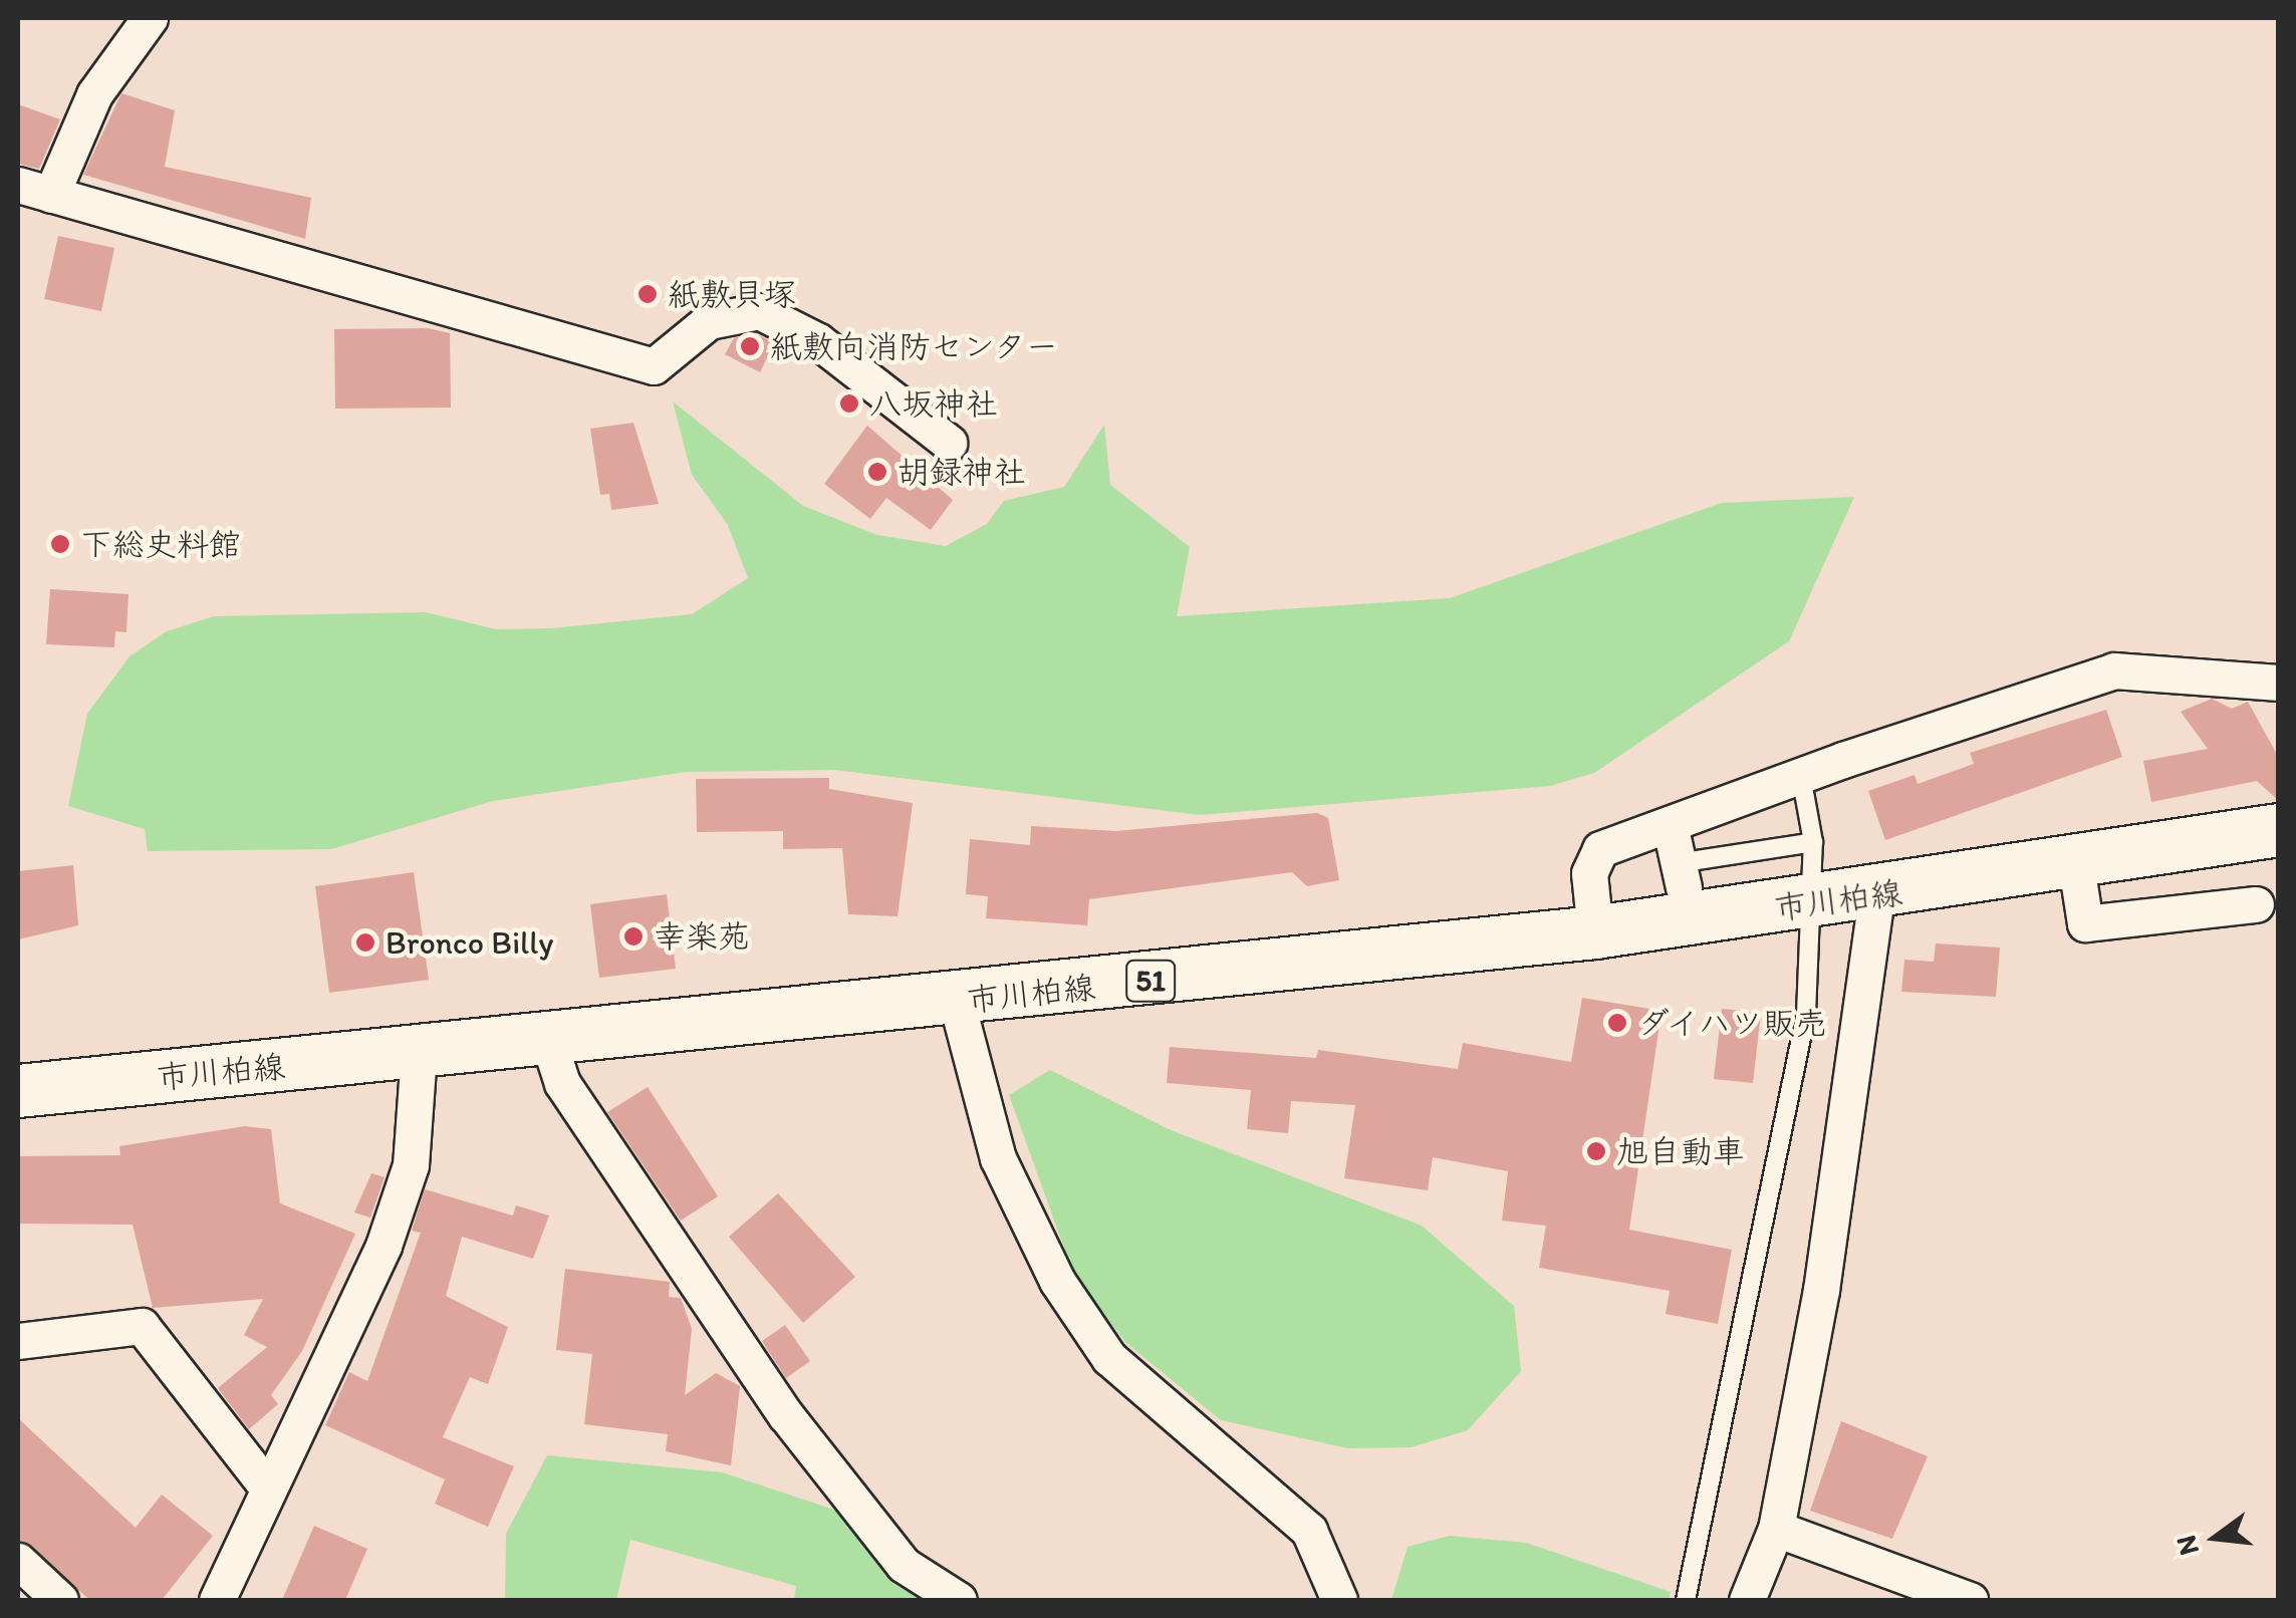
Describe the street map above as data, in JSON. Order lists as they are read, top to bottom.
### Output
{
  "streets": {
    "main road": ["市川柏線", "51"]
  },
  "places": [
    "紙敷貝塚",
    "紙敷向消防センター",
    "八坂神社",
    "胡録神社",
    "下総史料館",
    "幸楽苑",
    "Bronco Billy",
    "ダイハツ販売",
    "旭自動車"
  ],
  "north": "left"
}
